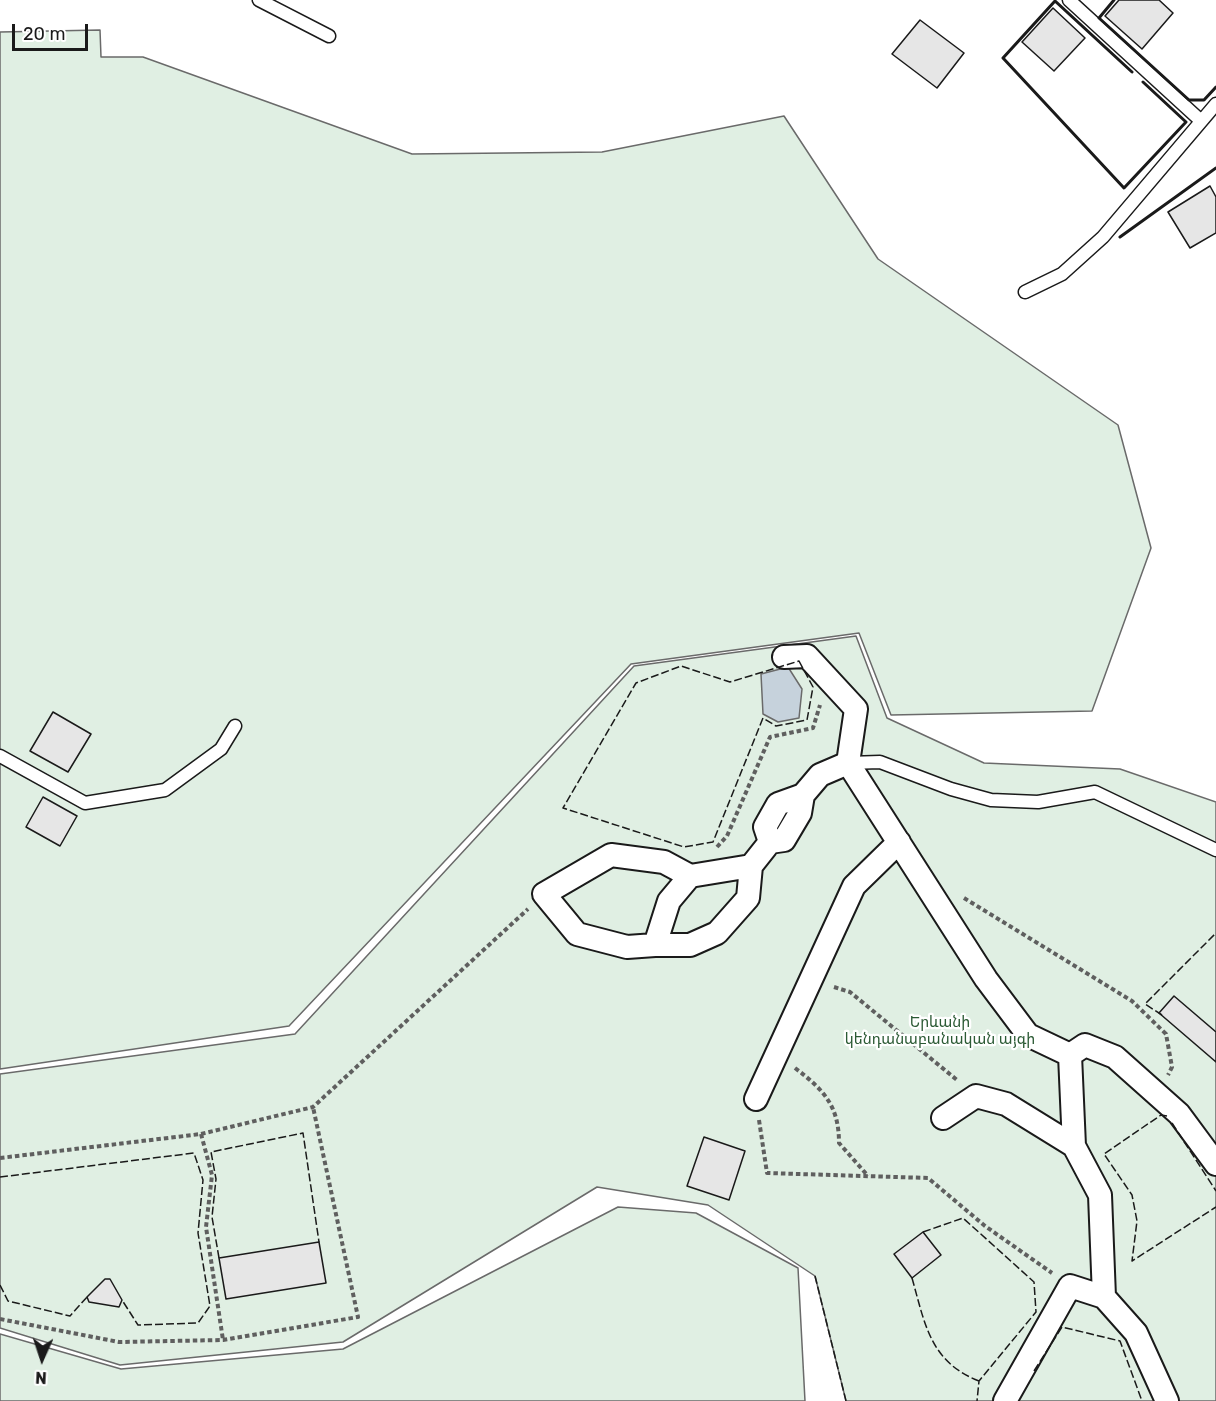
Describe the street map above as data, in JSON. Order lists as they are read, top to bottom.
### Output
{
  "parks": ["Երևանի կենդանաբանական այգի"],
  "scale_bar": "20 m",
  "north": "bottom"
}
